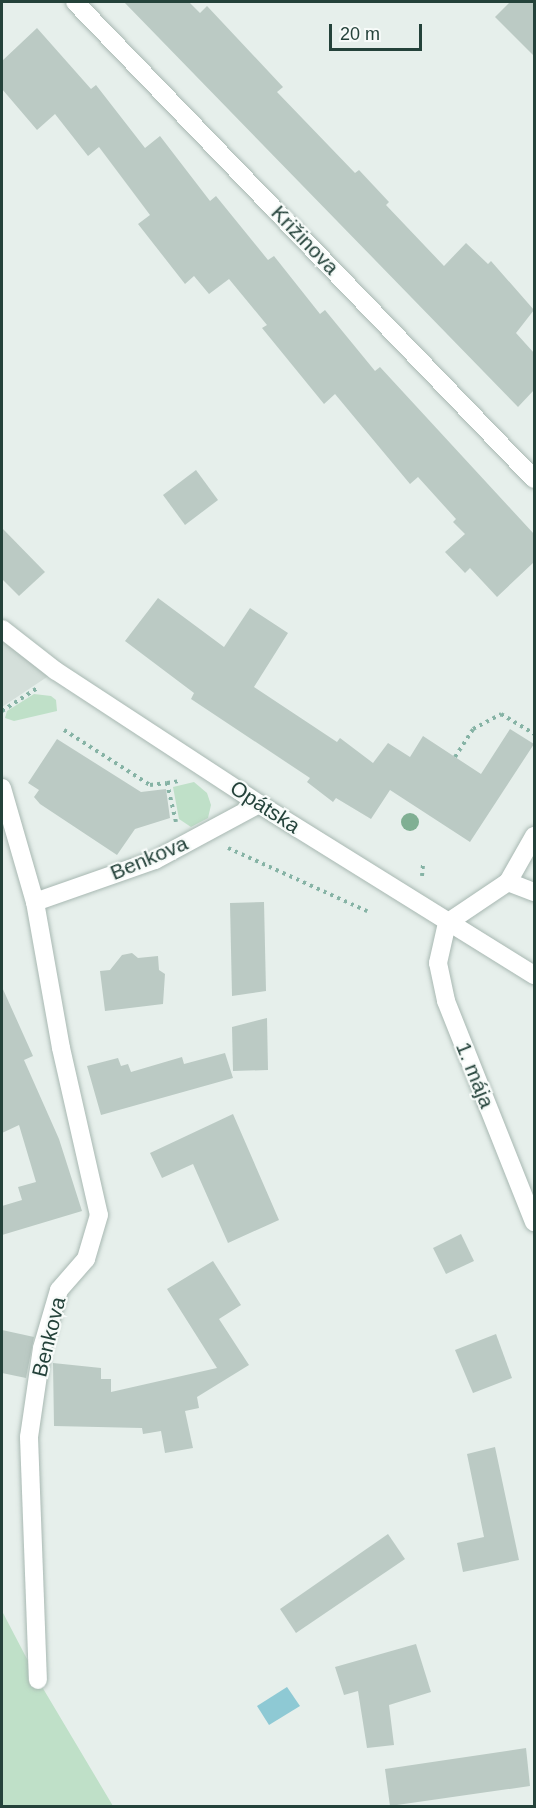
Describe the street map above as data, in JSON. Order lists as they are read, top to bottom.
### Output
{
  "streets": {
    "street": [
      "Križinova",
      "Opátska",
      "Benkova",
      "1. mája"
    ]
  },
  "crossings": [
    ["Opátska", "Benkova"],
    ["Opátska", "1. mája"]
  ],
  "scale_bar": "20 m"
}
